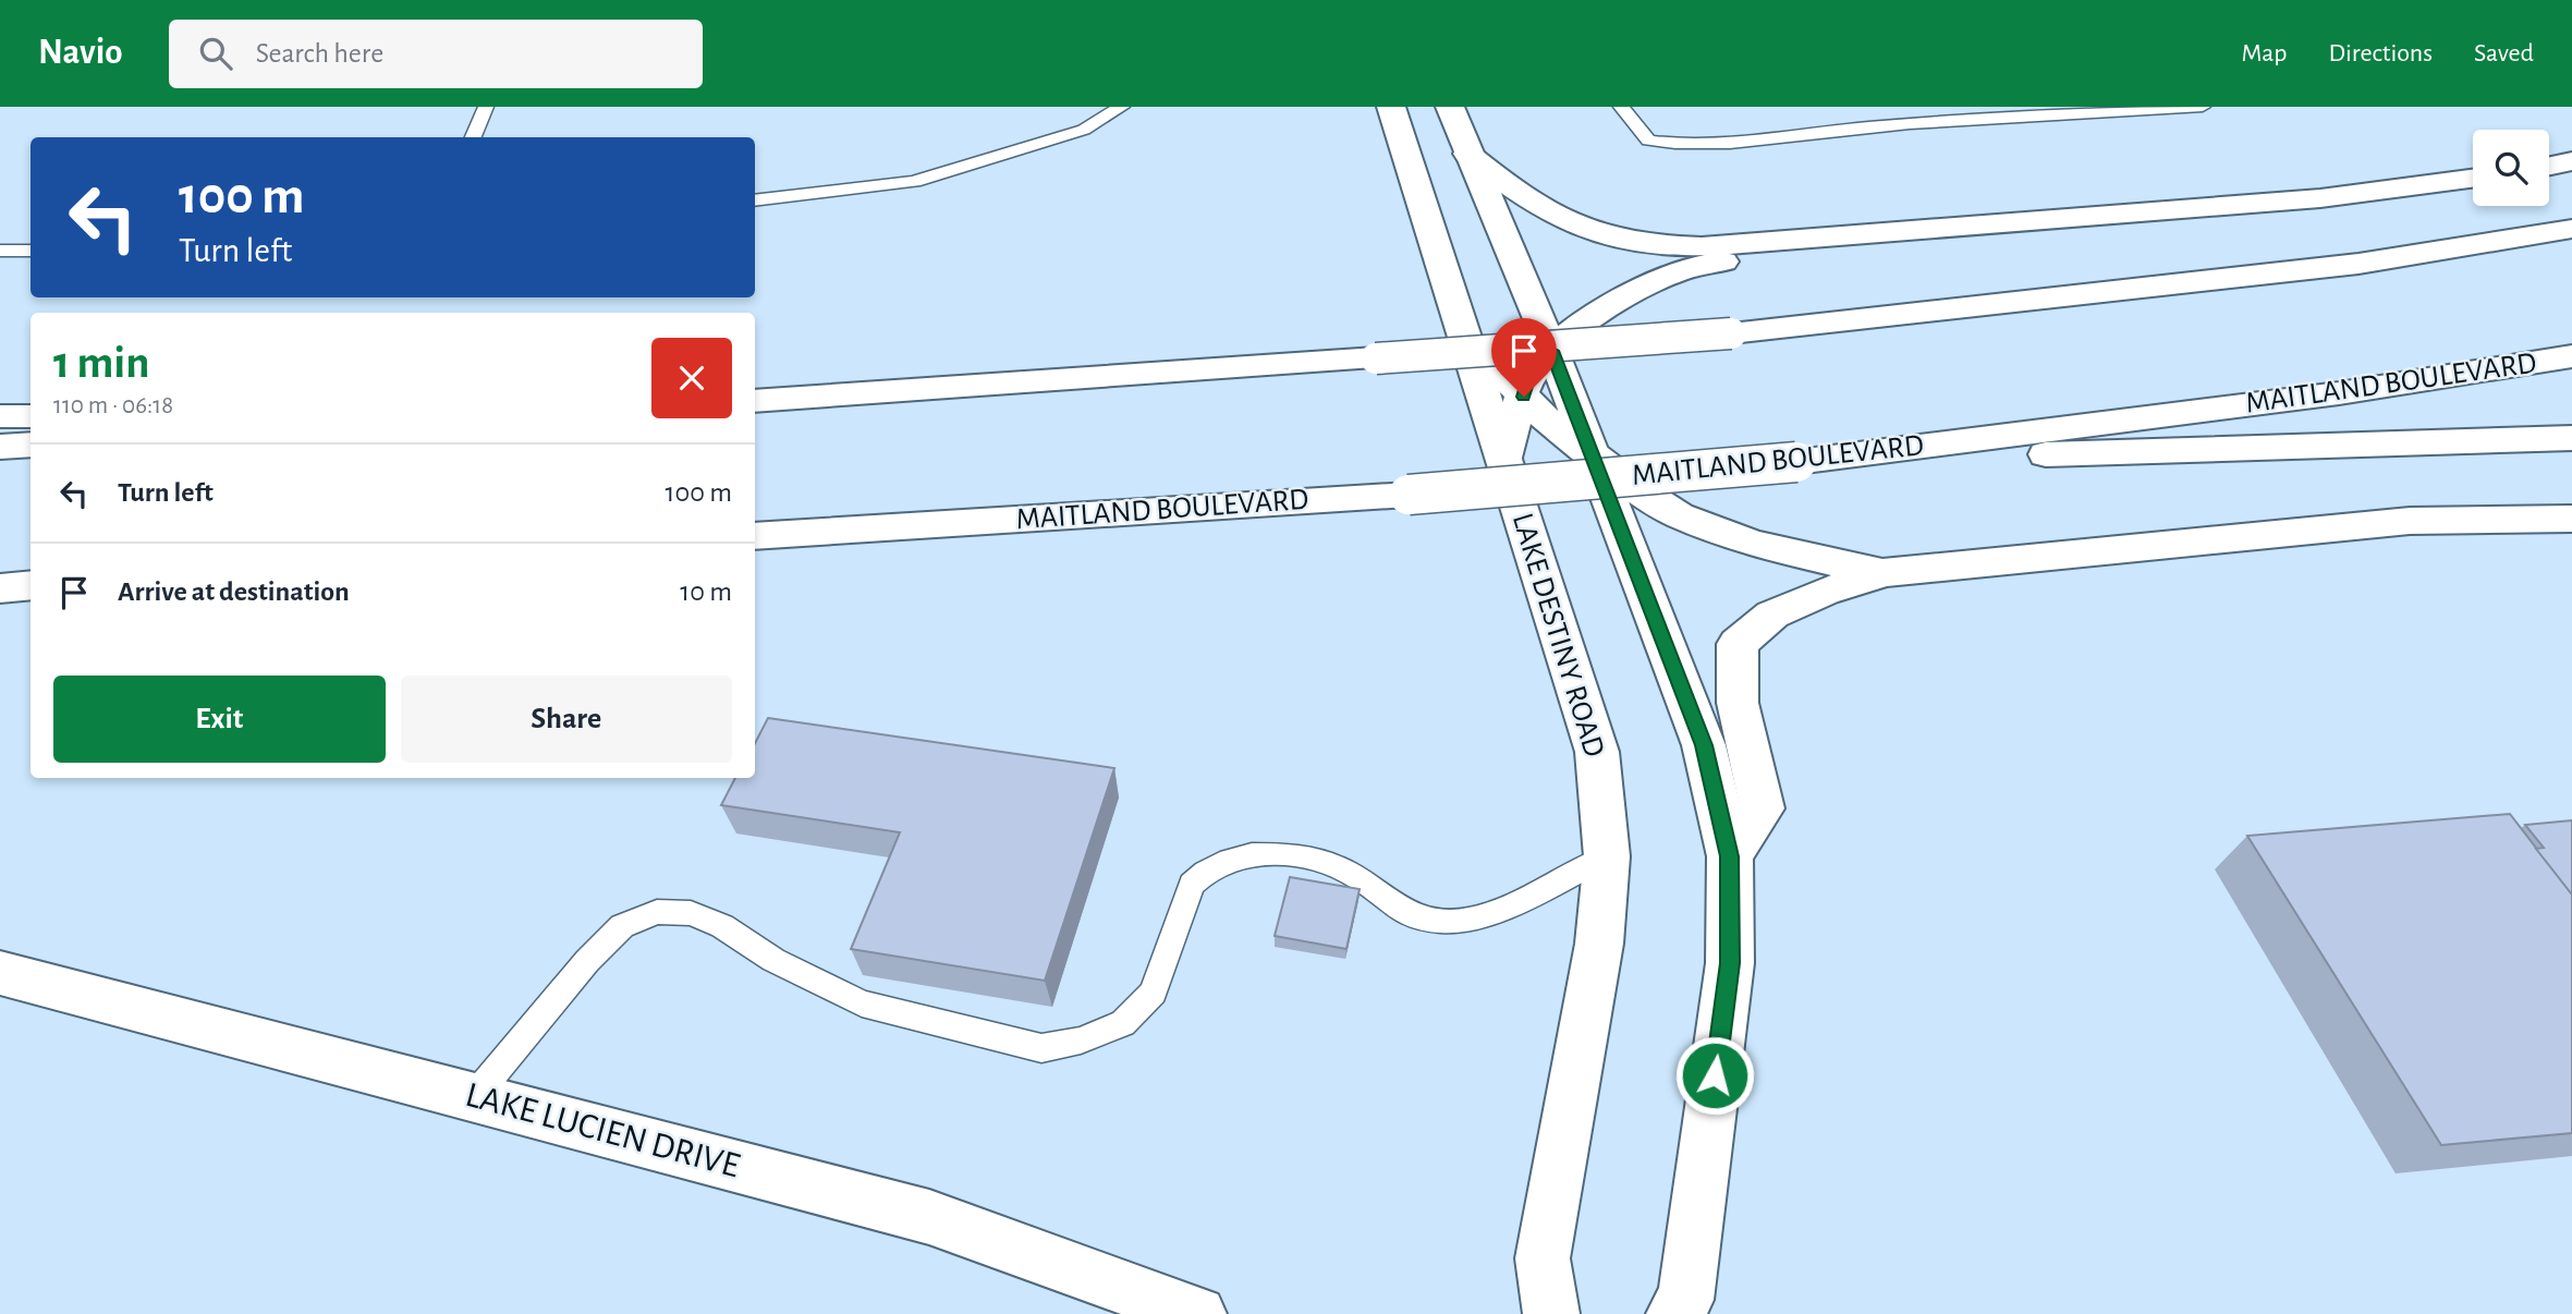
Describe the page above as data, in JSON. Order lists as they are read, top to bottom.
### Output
{
  "streets": {
    "main road": ["MAITLAND BOULEVARD", "LAKE DESTINY ROAD", "LAKE LUCIEN DRIVE"]
  },
  "page": {
    "header": "Navio",
    "search": "Search here",
    "nav": ["Map", "Directions", "Saved"],
    "turn": ["100 m", "Turn left"],
    "heading": ["1 min", "110 m · 06:18"],
    "list": [
      {
        "name": "Turn left",
        "value": "100 m"
      },
      {
        "name": "Arrive at destination",
        "value": "10 m"
      }
    ],
    "buttons": ["Exit", "Share"]
  }
}
